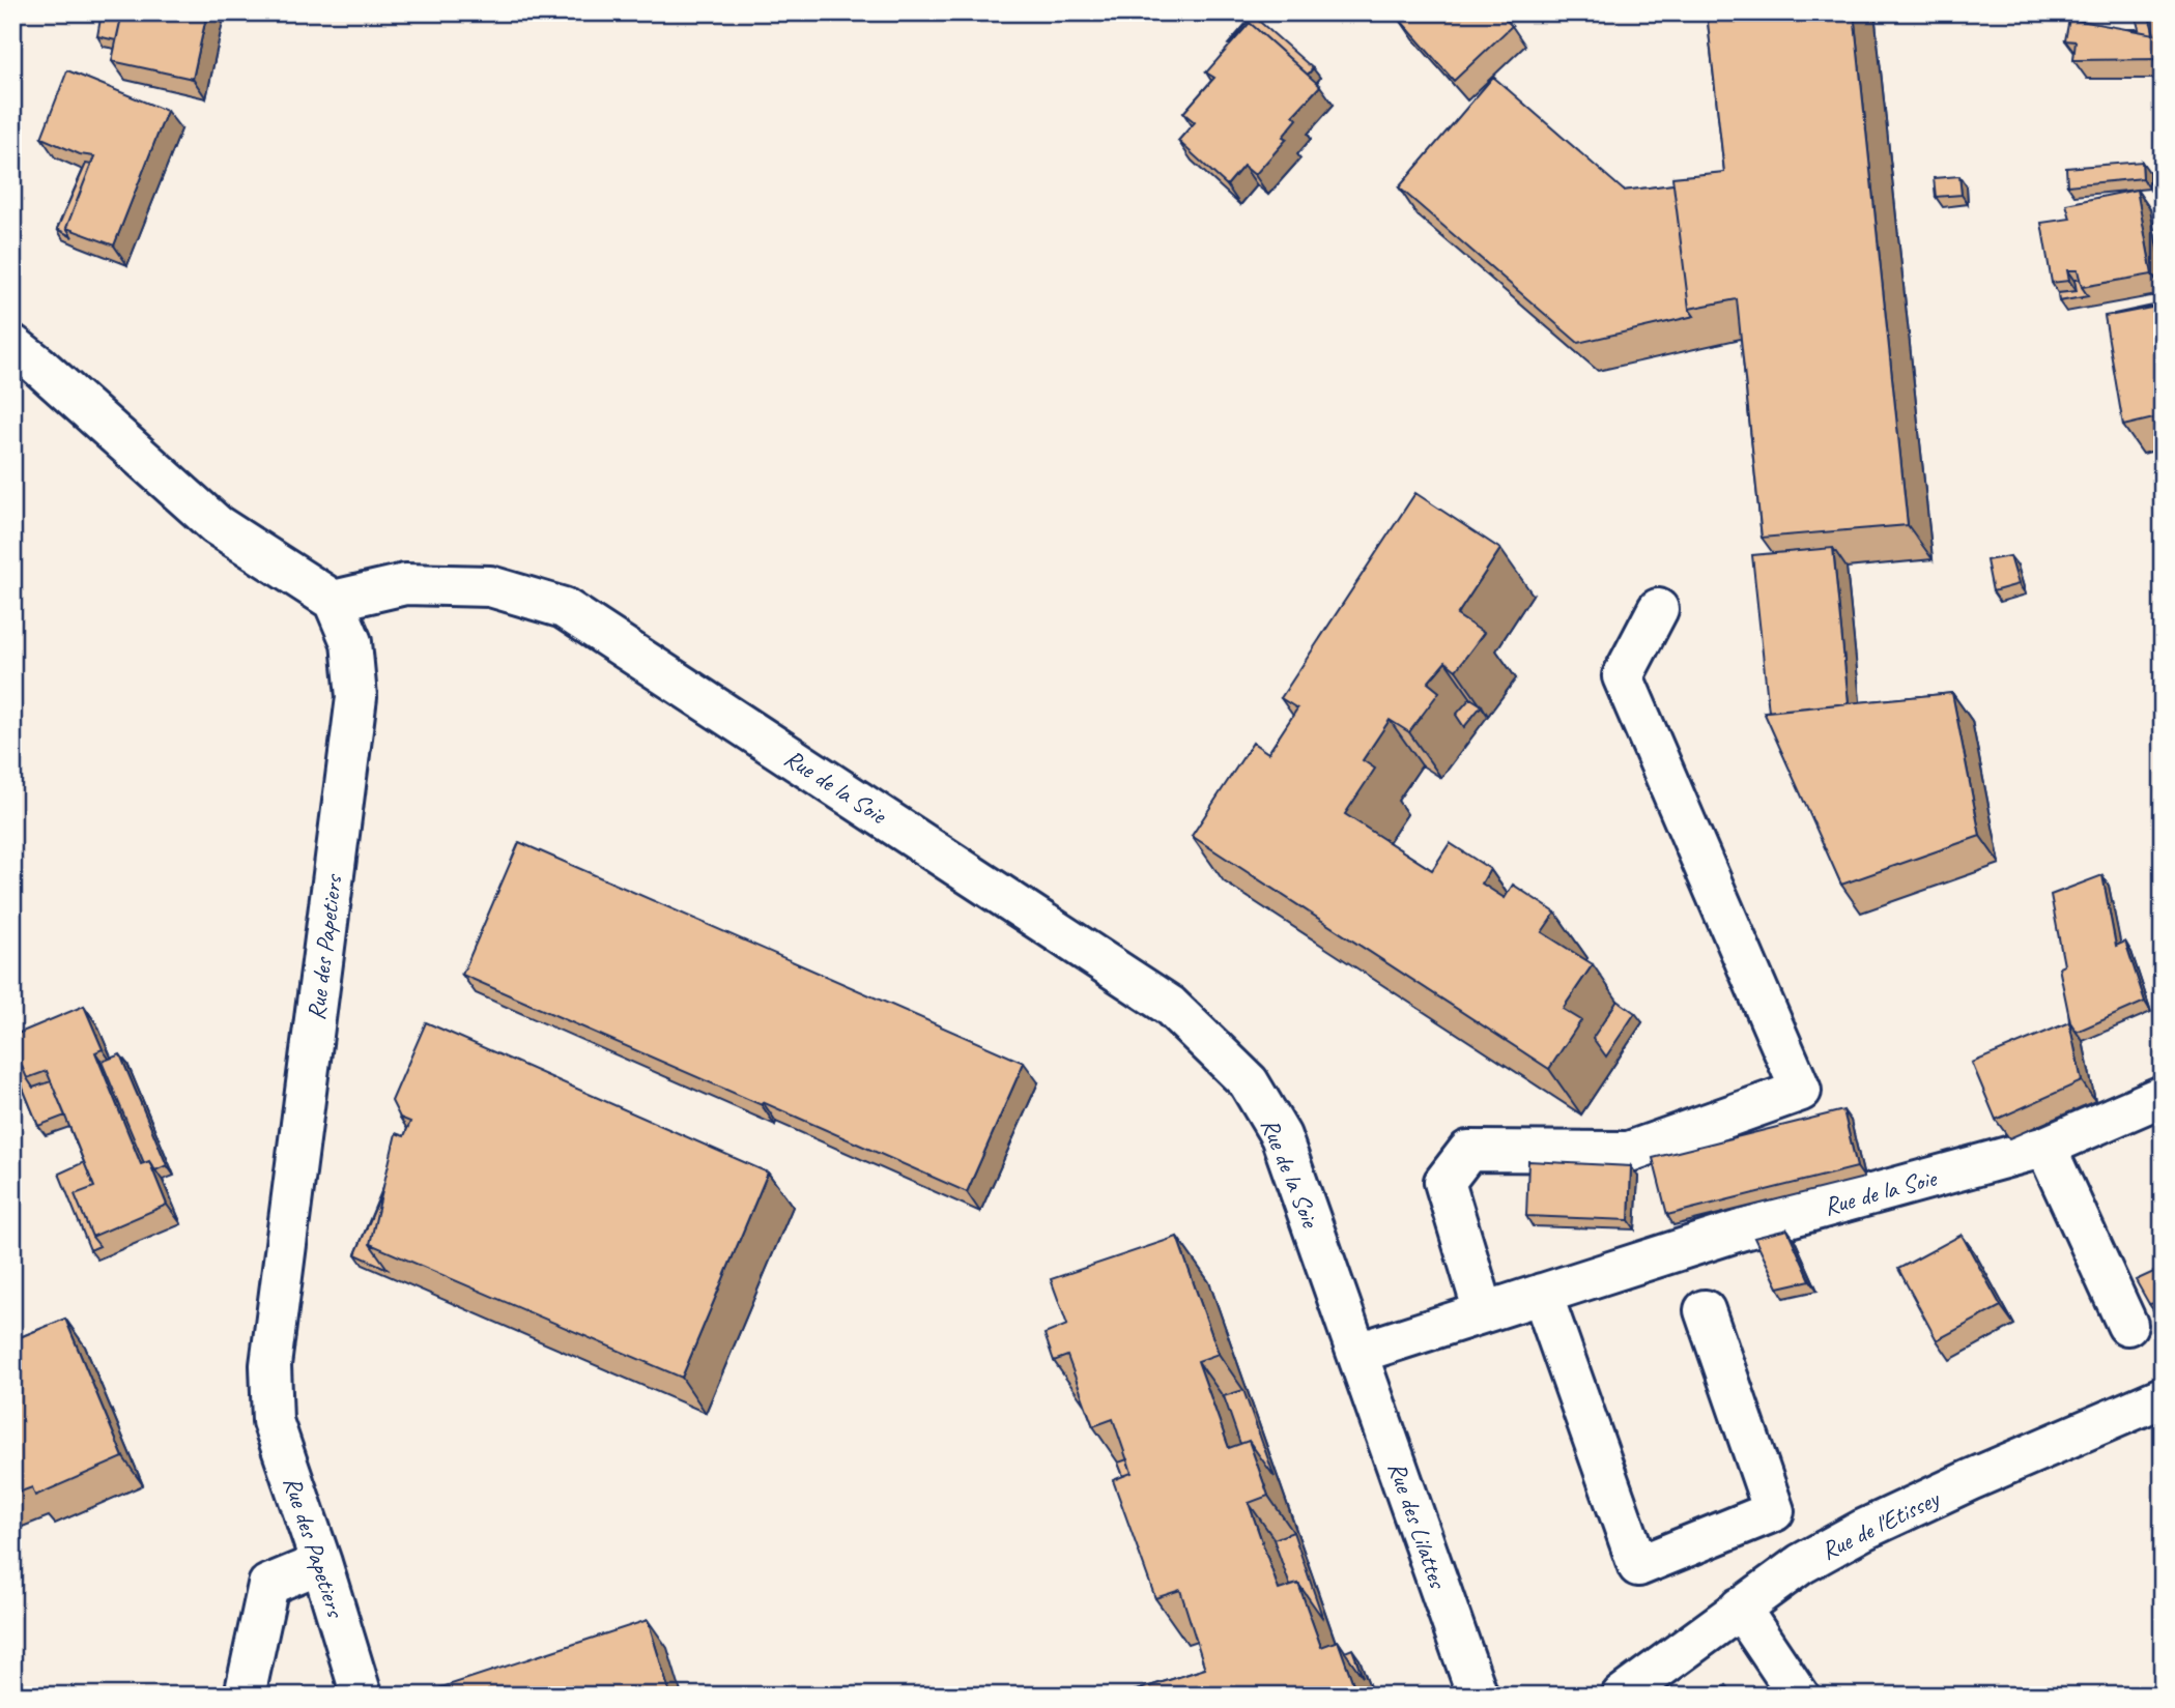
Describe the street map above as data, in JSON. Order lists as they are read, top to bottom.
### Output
{
  "streets": {
    "street": [
      "Rue de la Soie",
      "Rue des Papetiers",
      "Rue des Lilattes",
      "Rue de l'Etissey"
    ]
  },
  "crossings": [
    ["Rue de la Soie", "Rue des Papetiers"],
    ["Rue de la Soie", "Rue des Lilattes"]
  ]
}
